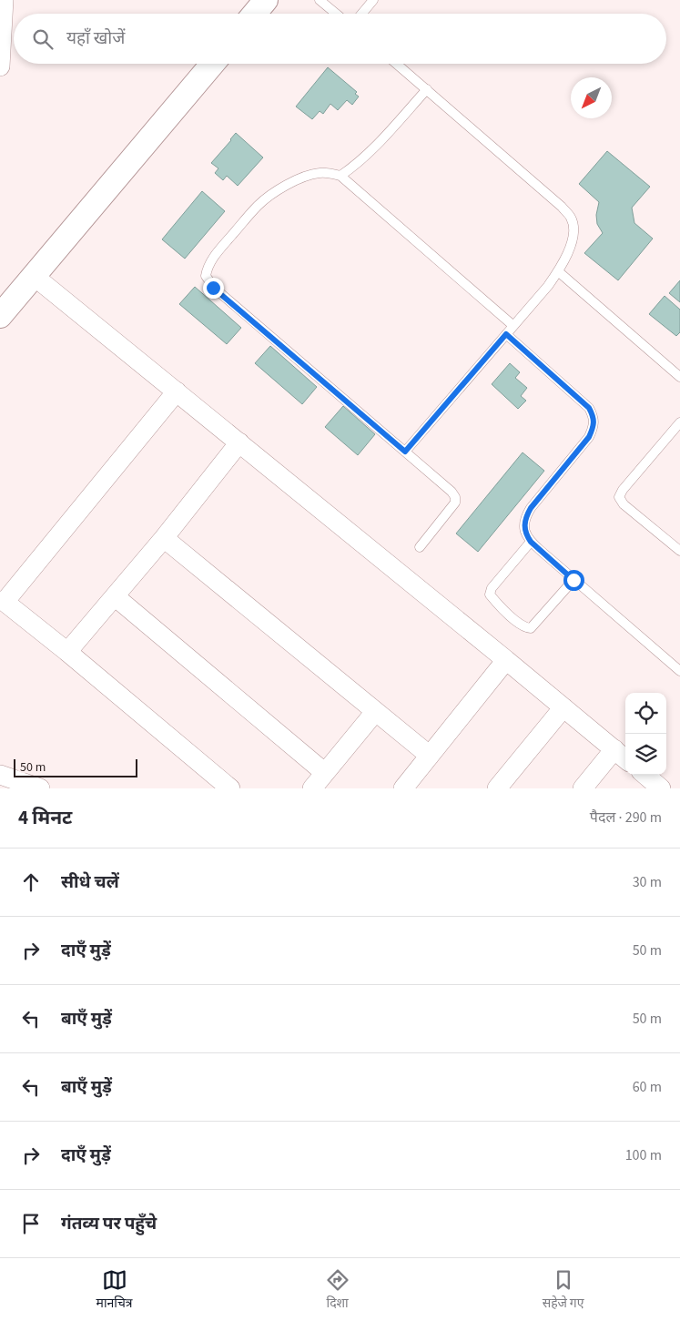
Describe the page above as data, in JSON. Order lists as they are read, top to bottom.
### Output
{
  "scale_bar": "50 m",
  "north": "bottom left",
  "page": {
    "search": "यहाँ खोजें",
    "scale": "50 m",
    "heading": ["4 मिनट", "पैदल · 290 m"],
    "list": [
      ["सीधे चलें", "30 m"],
      ["दाएँ मुड़ें", "50 m"],
      ["बाएँ मुड़ें", "50 m"],
      ["बाएँ मुड़ें", "60 m"],
      ["दाएँ मुड़ें", "100 m"],
      "गंतव्य पर पहुँचे"
    ],
    "nav": ["मानचित्र", "दिशा", "सहेजे गए"]
  }
}
